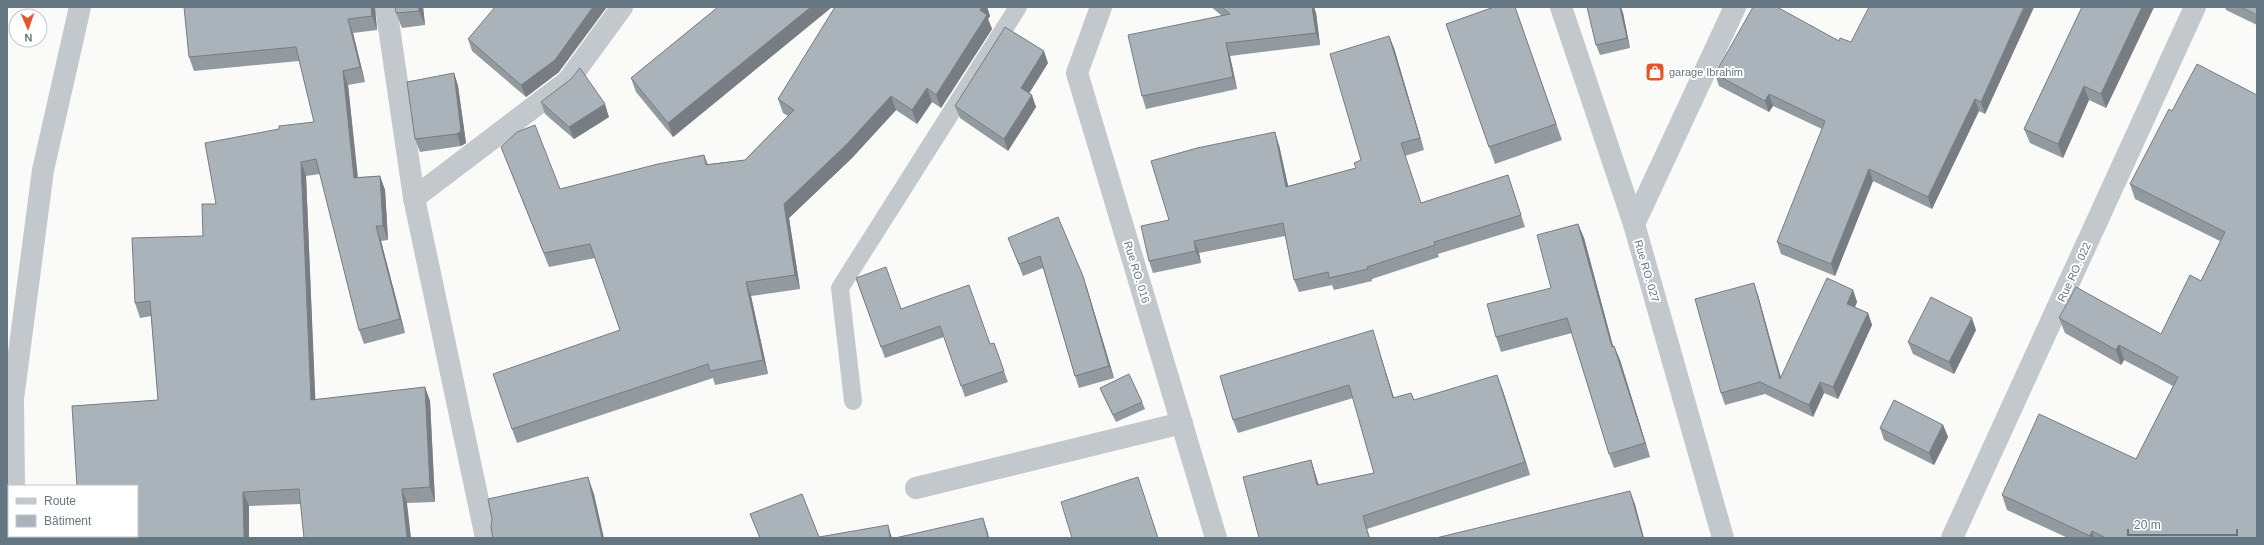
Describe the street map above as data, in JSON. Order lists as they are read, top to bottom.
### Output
{
  "streets": {
    "street": ["Rue RO. 027", "Rue RO. 016", "Rue RO. 022"]
  },
  "places": {
    "shop": ["garage Ibrahim"]
  },
  "legend": ["Route", "Bâtiment"],
  "scale_bar": "20 m",
  "north": "bottom"
}
